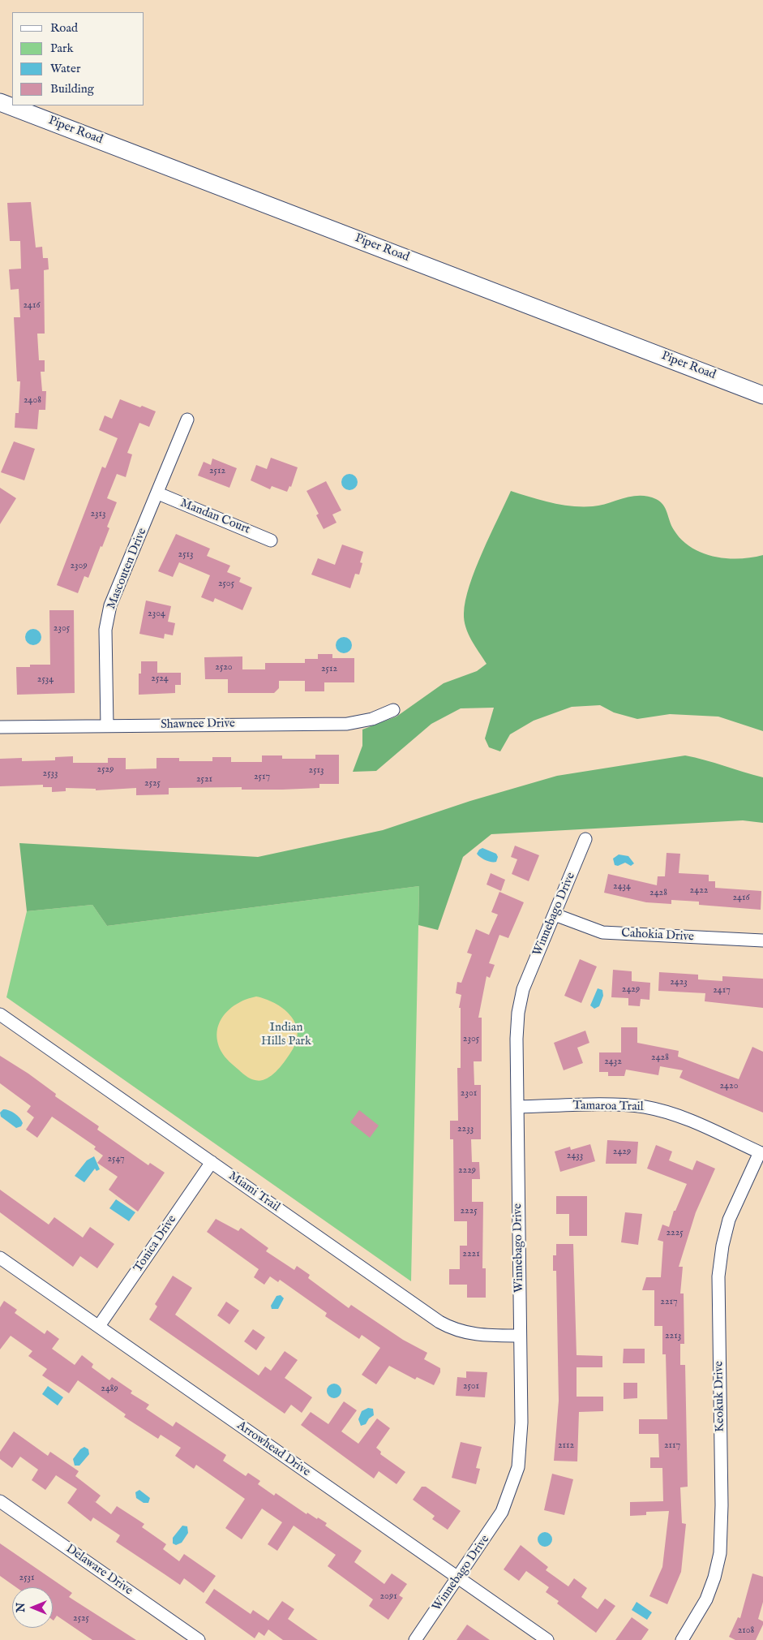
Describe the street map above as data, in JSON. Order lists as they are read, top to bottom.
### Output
{
  "streets": {
    "street": [
      "Piper Road",
      "Mandan Court",
      "Mascouten Drive",
      "Shawnee Drive",
      "Winnebago Drive",
      "Cahokia Drive",
      "Tamaroa Trail",
      "Miami Trail",
      "Tonica Drive",
      "Keokuk Drive",
      "Arrowhead Drive",
      "Delaware Drive"
    ]
  },
  "crossings": [
    ["Mandan Court", "Mascouten Drive"],
    ["Mascouten Drive", "Shawnee Drive"],
    ["Winnebago Drive", "Cahokia Drive"],
    ["Winnebago Drive", "Tamaroa Trail"],
    ["Winnebago Drive", "Miami Trail"],
    ["Winnebago Drive", "Arrowhead Drive"],
    ["Tamaroa Trail", "Keokuk Drive"],
    ["Miami Trail", "Tonica Drive"],
    ["Tonica Drive", "Arrowhead Drive"]
  ],
  "parks": ["Indian Hills Park"],
  "house_numbers": [
    "2416",
    "2408",
    "2512",
    "2313",
    "2513",
    "2309",
    "2505",
    "2304",
    "2305",
    "2520",
    "2512",
    "2524",
    "2534",
    "2529",
    "2513",
    "2533",
    "2517",
    "2521",
    "2525",
    "2434",
    "2422",
    "2428",
    "2416",
    "2423",
    "2429",
    "2417",
    "2305",
    "2428",
    "2432",
    "2420",
    "2301",
    "2233",
    "2429",
    "2433",
    "2547",
    "2229",
    "2225",
    "2225",
    "2221",
    "2217",
    "2213",
    "2501",
    "2489",
    "2112",
    "2117",
    "2531",
    "2091",
    "2525",
    "2108"
  ],
  "legend": [
    "Road",
    "Park",
    "Water",
    "Building"
  ],
  "north": "left"
}
